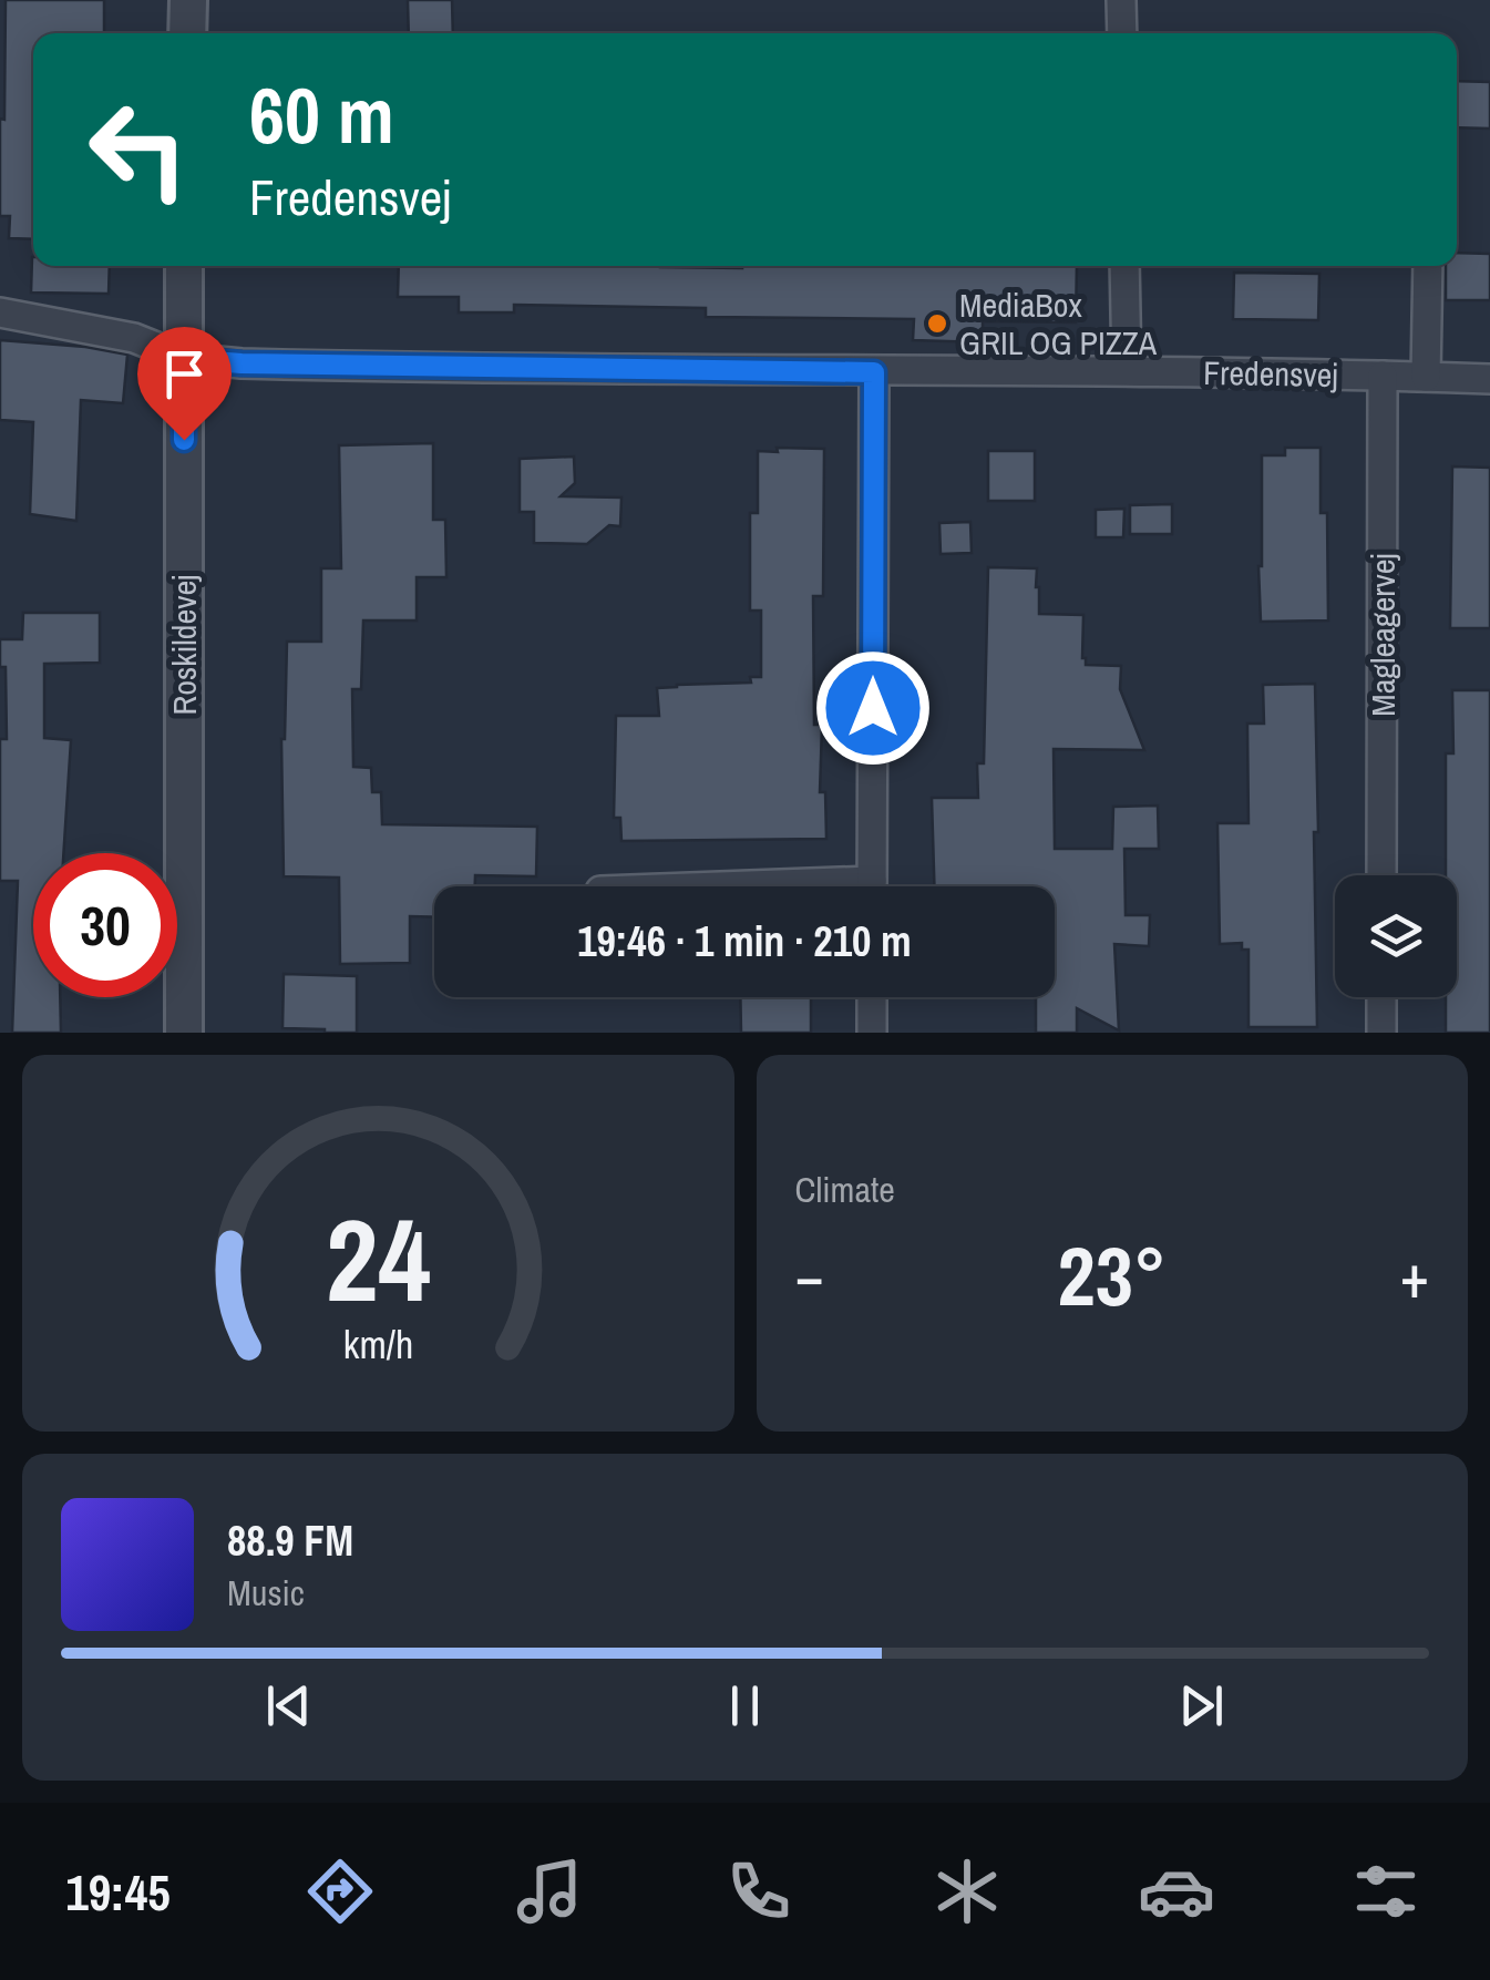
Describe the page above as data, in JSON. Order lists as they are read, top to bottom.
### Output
{
  "streets": {
    "street": ["Fredensvej", "Magleagervej", "Roskildevej"]
  },
  "crossings": [
    ["Fredensvej", "Magleagervej"],
    ["Fredensvej", "Roskildevej"]
  ],
  "places": ["MediaBox GRIL OG PIZZA"],
  "page": {
    "turn": ["60 m", "Fredensvej"],
    "limit": "30",
    "trip": "19:46 · 1 min · 210 m",
    "tile": "Climate",
    "heat": ["−", "23°", "+"],
    "song": ["88.9 FM", "Music"],
    "tabs": "19:45",
    "gauge": ["24", "km/h"]
  }
}
